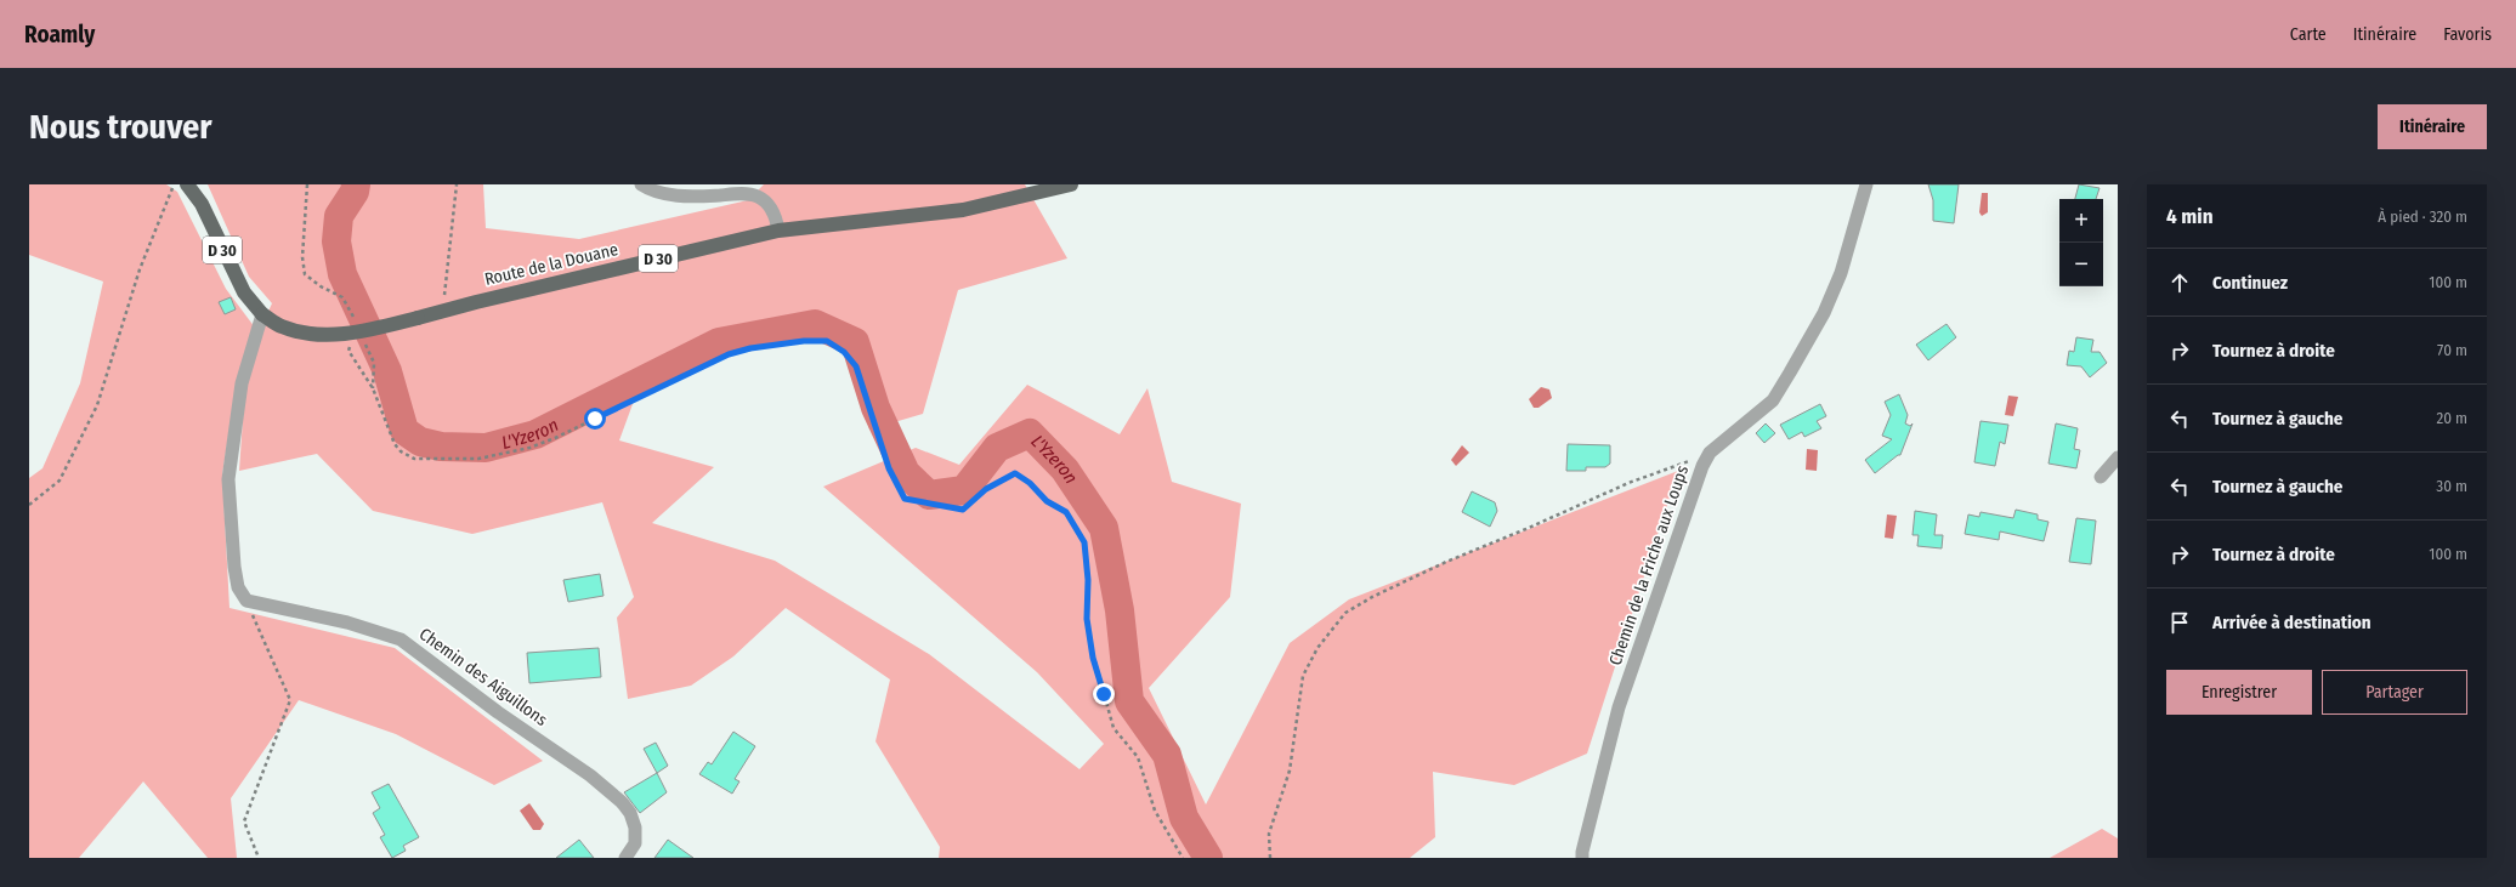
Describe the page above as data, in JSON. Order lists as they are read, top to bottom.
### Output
{
  "streets": {
    "main road": ["D 30", "Route de la Douane"],
    "street": ["Chemin de la Friche aux Loups", "Chemin des Aiguillons"]
  },
  "crossings": [
    ["D 30", "Route de la Douane"]
  ],
  "water": ["L'Yzeron"],
  "page": {
    "header": "Roamly",
    "nav": ["Carte", "Itinéraire", "Favoris"],
    "buttons": [
      "Itinéraire",
      ["Enregistrer", "Partager"]
    ],
    "title": "Nous trouver",
    "heading": ["4 min", "À pied · 320 m"],
    "map_buttons": ["+", "−"],
    "list": [
      ["Continuez", "100 m"],
      ["Tournez à droite", "70 m"],
      ["Tournez à gauche", "20 m"],
      ["Tournez à gauche", "30 m"],
      ["Tournez à droite", "100 m"],
      "Arrivée à destination"
    ]
  }
}
